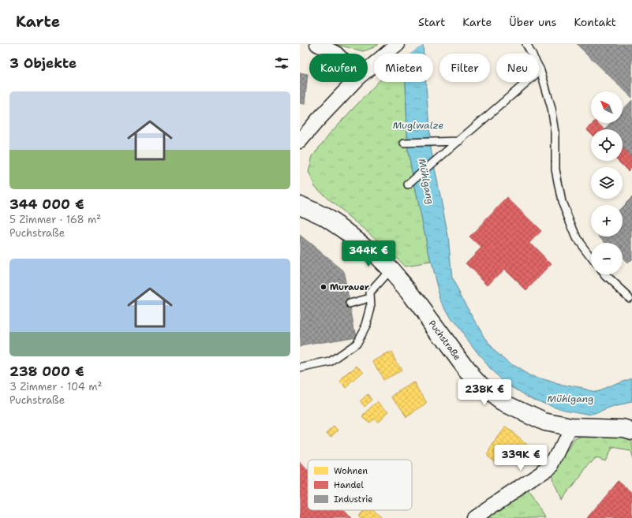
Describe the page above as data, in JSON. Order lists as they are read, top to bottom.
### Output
{
  "streets": {
    "main road": ["Puchstraße"]
  },
  "water": ["Muglwalze", "Mühlgang"],
  "places": ["Murauer"],
  "legend": ["Wohnen", "Handel", "Industrie"],
  "north": "top left",
  "page": {
    "header": "Karte",
    "nav": [
      "Start",
      "Karte",
      "Über uns",
      "Kontakt"
    ],
    "heading": "3 Objekte",
    "chip": [
      "Kaufen",
      "Mieten",
      "Filter",
      "Neu"
    ],
    "list": [
      {
        "name": "344 000 €",
        "note": "5 Zimmer · 168 m² · Puchstraße"
      },
      {
        "name": "238 000 €",
        "note": "3 Zimmer · 104 m² · Puchstraße"
      }
    ],
    "map_buttons": ["+", "−"],
    "price": ["344K €", "238K €", "339K €"]
  }
}
